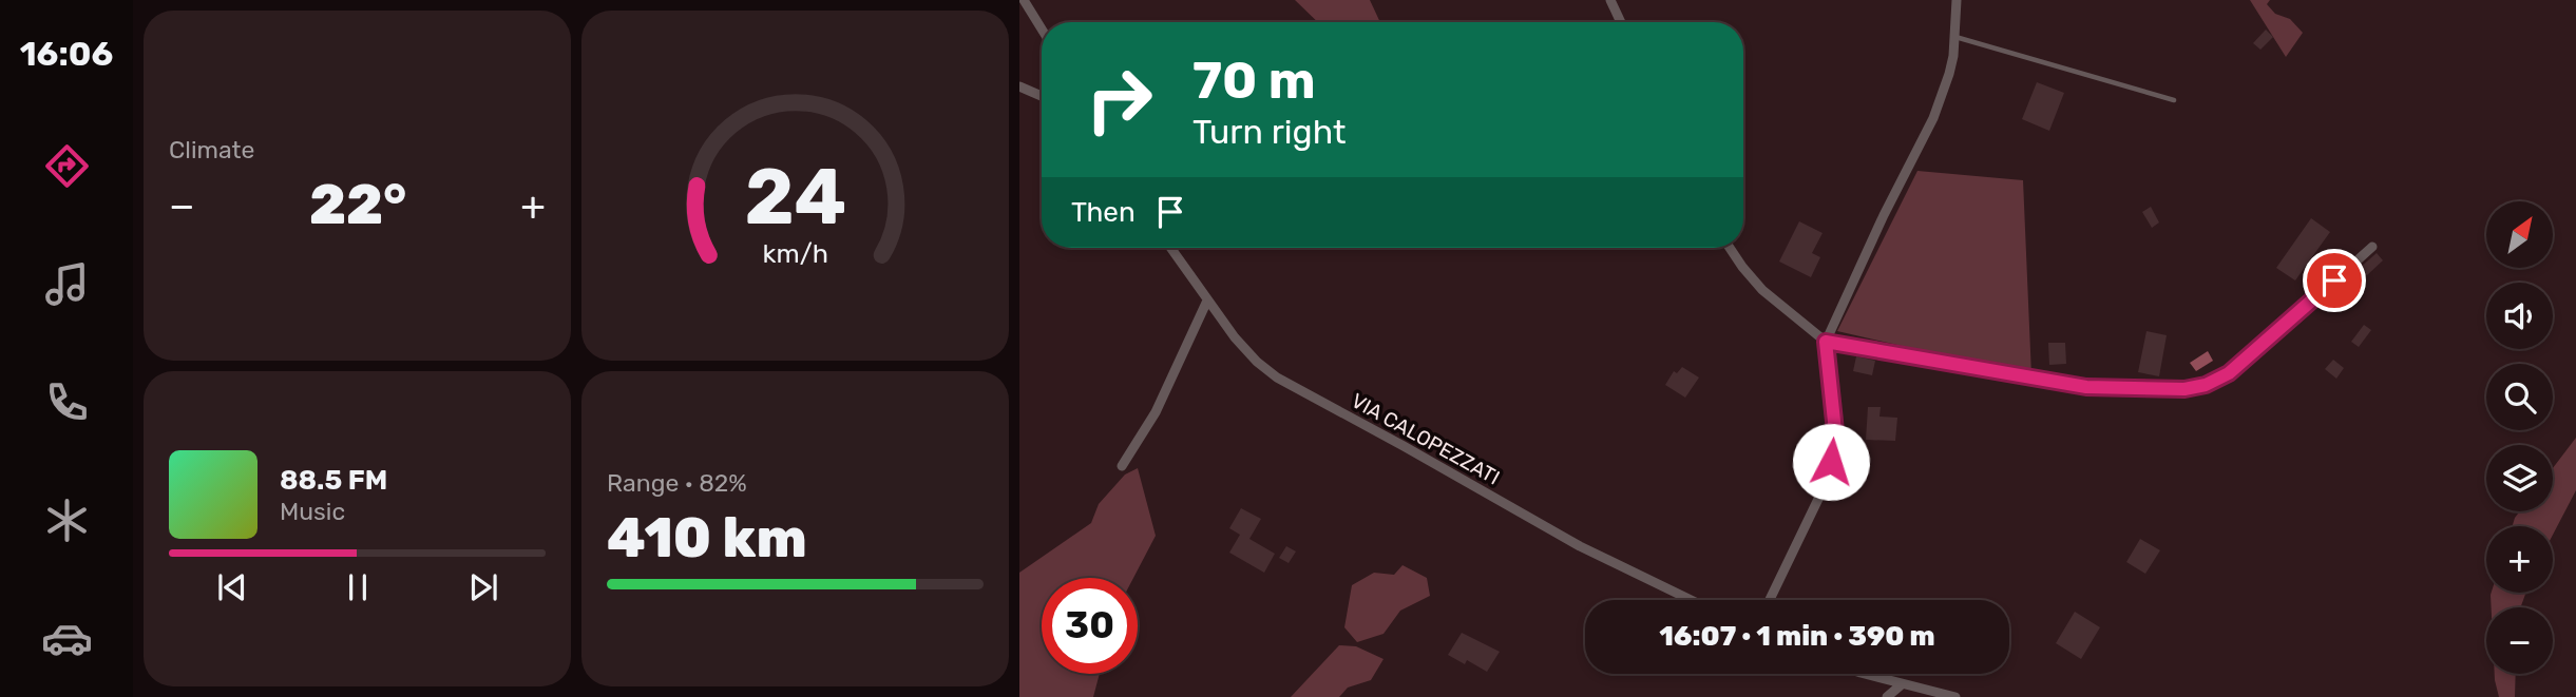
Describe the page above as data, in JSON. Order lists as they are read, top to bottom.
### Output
{
  "streets": {
    "street": ["VIA CALOPEZZATI"]
  },
  "north": "top right",
  "page": {
    "tabs": "16:06",
    "tile": [
      "Climate",
      ["Range · 82%", "410 km"]
    ],
    "turn": ["70 m", "Turn right"],
    "heat": ["−", "22°", "+"],
    "then": "Then",
    "map_buttons": ["+", "−"],
    "song": ["88.5 FM", "Music"],
    "limit": "30",
    "trip": "16:07 · 1 min · 390 m",
    "gauge": ["24", "km/h"]
  }
}
